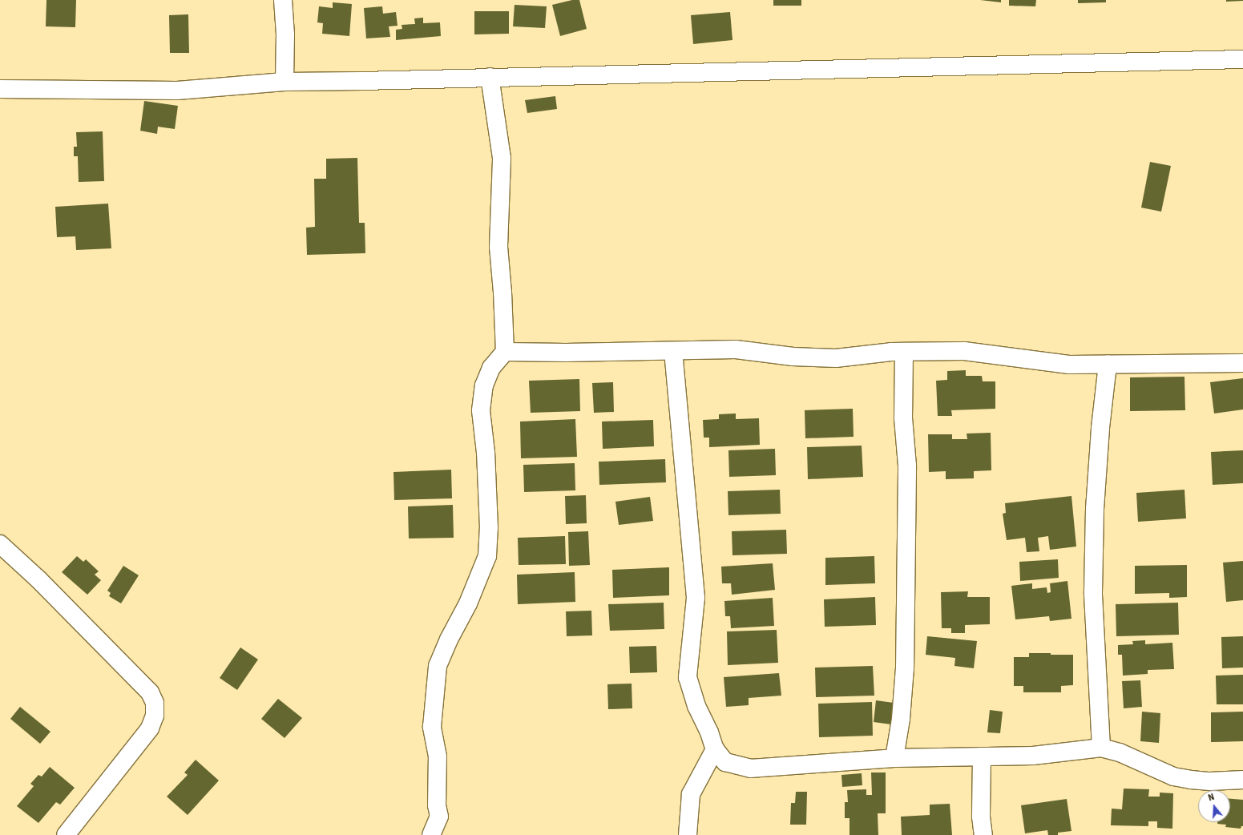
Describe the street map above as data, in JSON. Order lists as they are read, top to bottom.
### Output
{
  "north": "top"
}
